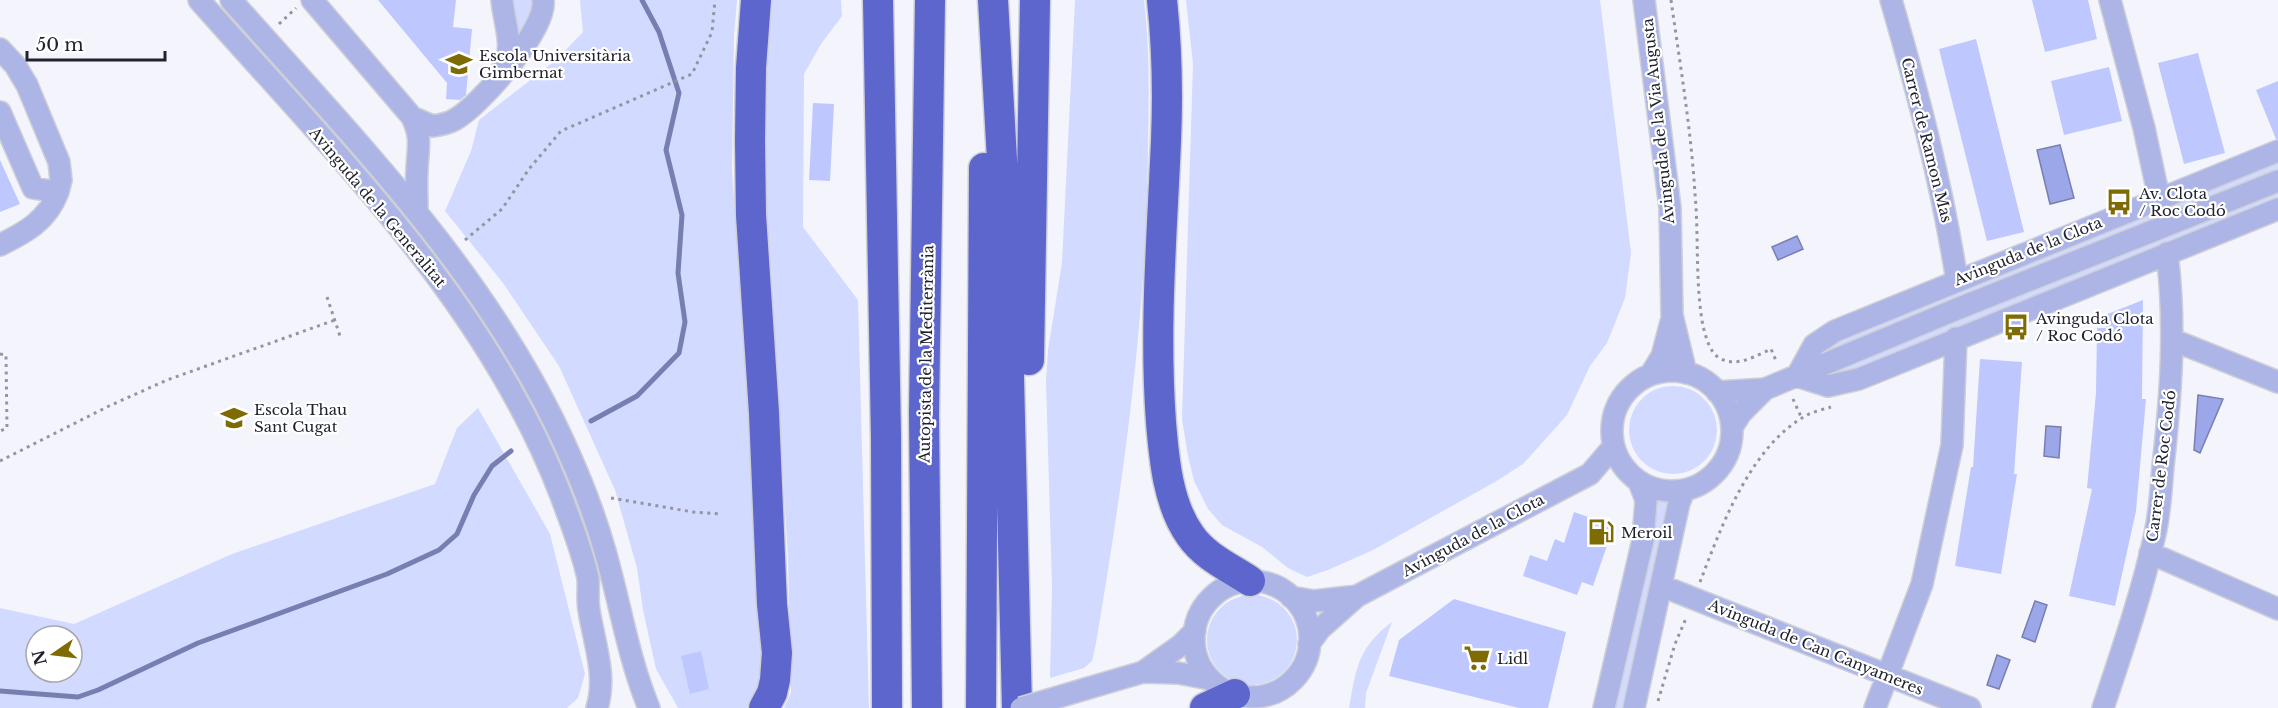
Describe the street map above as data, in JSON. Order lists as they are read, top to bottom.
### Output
{
  "streets": {
    "highway": ["Autopista de la Mediterrània"],
    "street": [
      "Avinguda de la Via Augusta",
      "Carrer de Ramon Mas",
      "Avinguda de la Generalitat",
      "Avinguda de la Clota",
      "Carrer de Roc Codó",
      "Avinguda de Can Canyameres"
    ]
  },
  "crossings": [
    ["Avinguda de la Via Augusta", "Avinguda de la Clota"],
    ["Carrer de Ramon Mas", "Avinguda de la Clota"]
  ],
  "places": {
    "school or university": ["Escola Universitària Gimbernat", "Escola Thau Sant Cugat"],
    "bus stop": ["Av. Clota / Roc Codó", "Avinguda Clota / Roc Codó"],
    "fuel station": ["Meroil"],
    "supermarket": ["Lidl"]
  },
  "scale_bar": "50 m",
  "north": "left"
}
